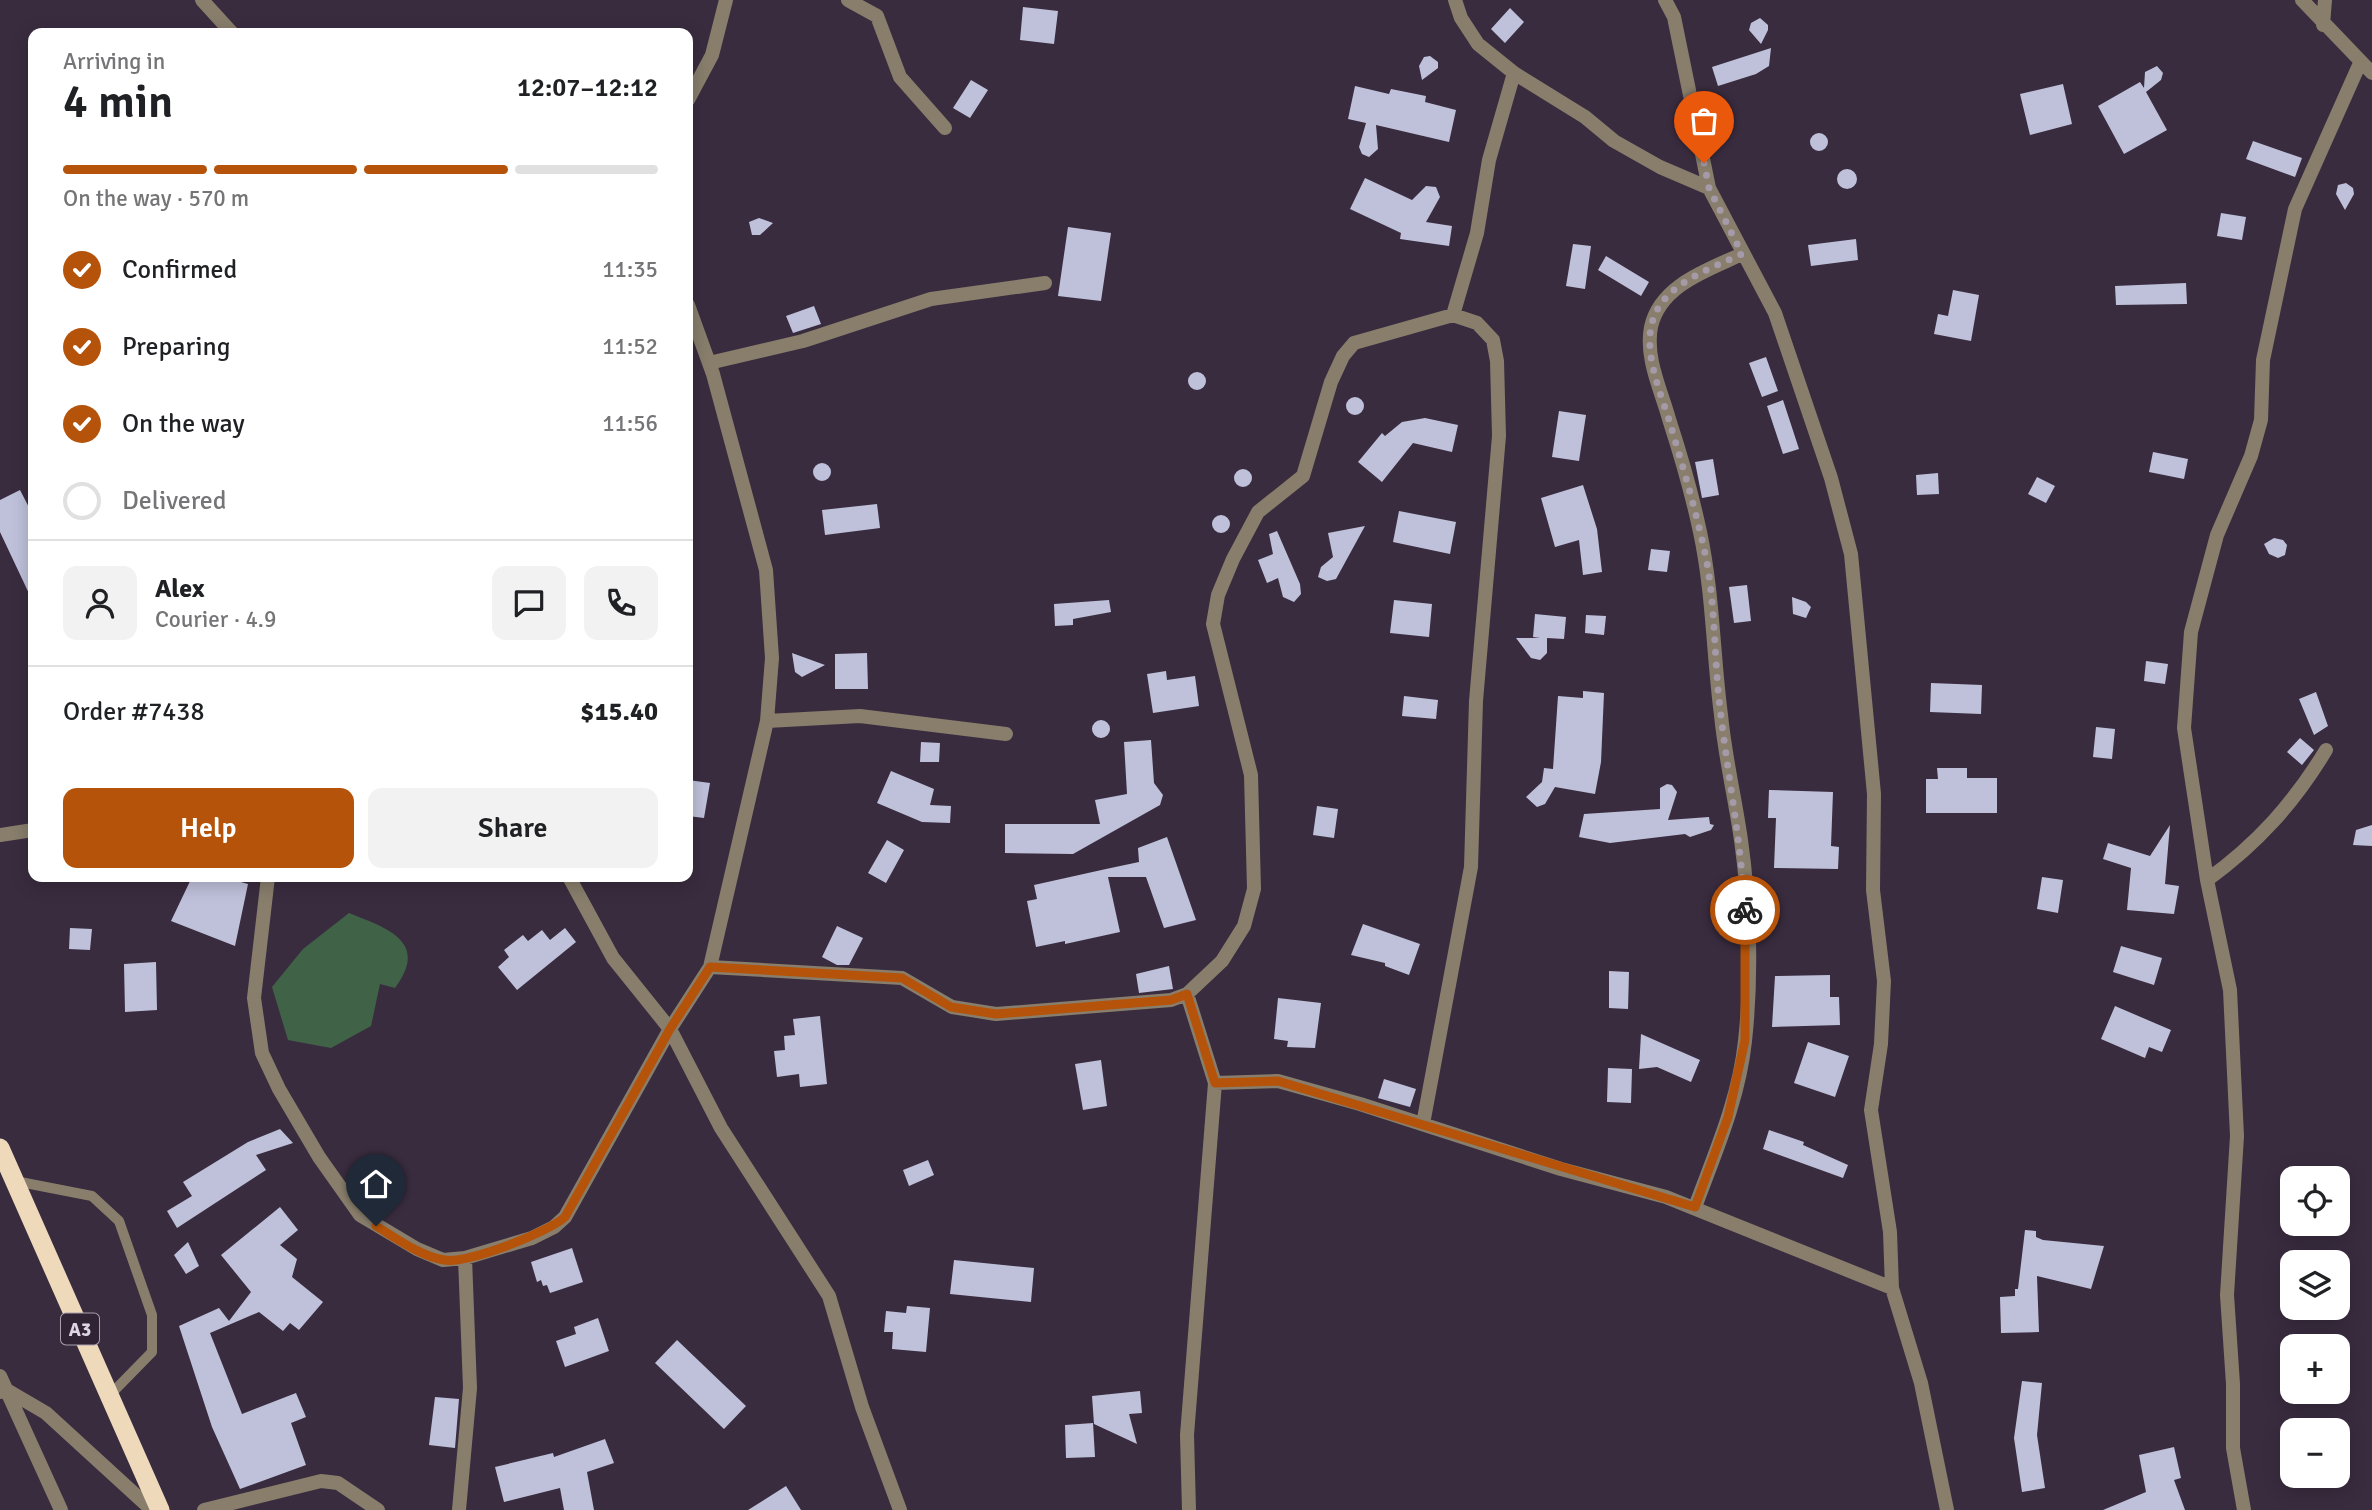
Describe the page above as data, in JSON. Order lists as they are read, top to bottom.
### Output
{
  "streets": {
    "highway": ["A3"]
  },
  "page": {
    "heading": ["4 min", "Arriving in", "12:07–12:12"],
    "panel": [
      "Alex",
      "Courier · 4.9",
      "Order #7438",
      "$15.40"
    ],
    "bar": "On the way · 570 m",
    "list": [
      ["Confirmed", "11:35"],
      ["Preparing", "11:52"],
      ["On the way", "11:56"],
      "Delivered"
    ],
    "buttons": ["Help", "Share"],
    "map_buttons": ["+", "−"]
  }
}
